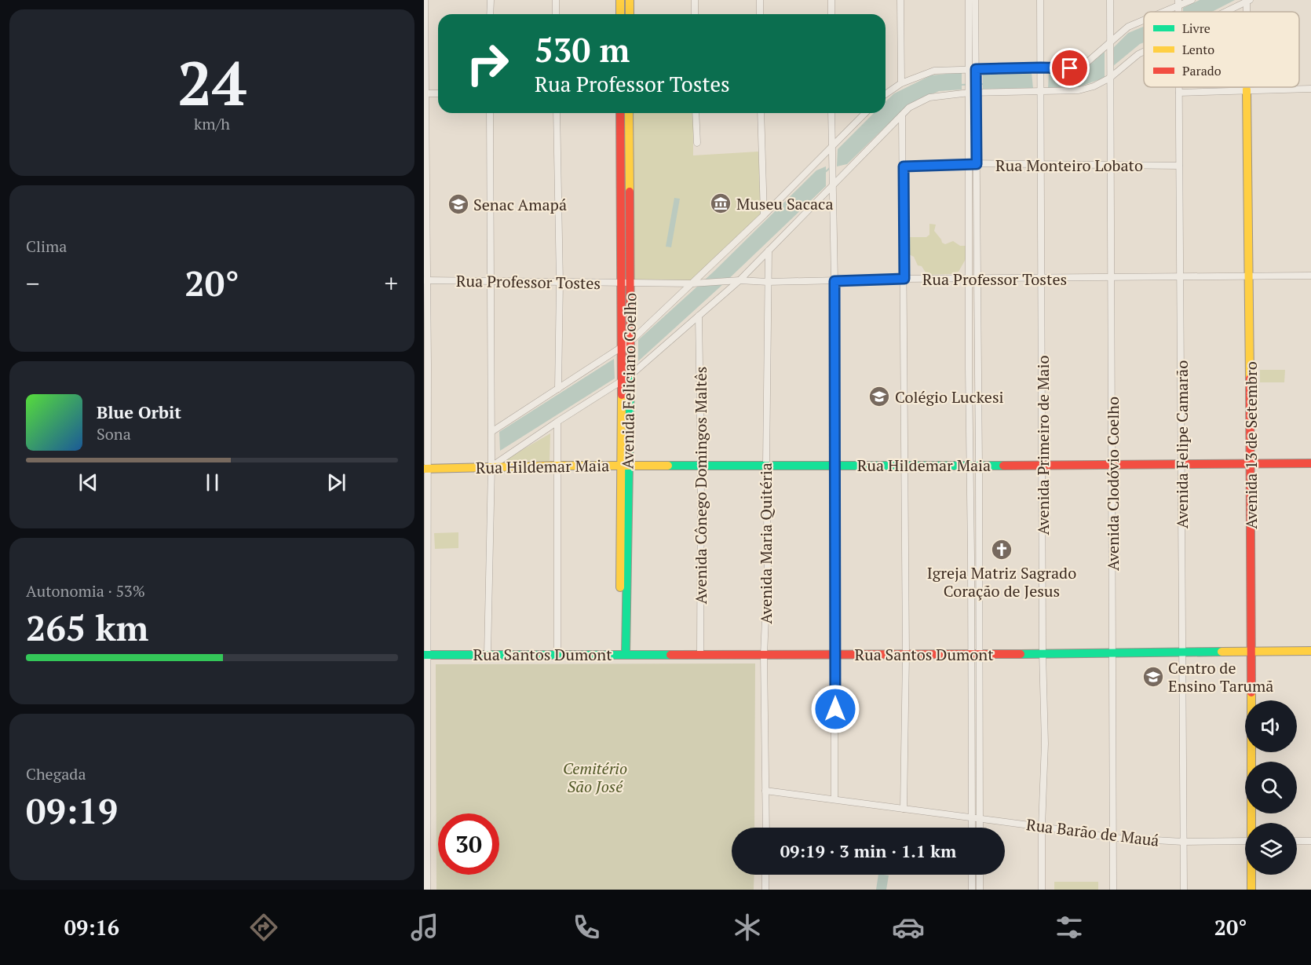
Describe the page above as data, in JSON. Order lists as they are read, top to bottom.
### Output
{
  "streets": {
    "main road": [
      "Avenida Feliciano Coelho",
      "Avenida 13 de Setembro",
      "Rua Hildemar Maia",
      "Rua Santos Dumont"
    ],
    "street": [
      "Rua Monteiro Lobato",
      "Rua Professor Tostes",
      "Avenida Felipe Camarão",
      "Avenida Primeiro de Maio",
      "Avenida Clodóvio Coelho",
      "Avenida Cônego Domingos Maltês",
      "Avenida Maria Quitéria",
      "Rua Barão de Mauá"
    ]
  },
  "crossings": [
    ["Rua Monteiro Lobato", "Avenida Felipe Camarão"],
    ["Rua Monteiro Lobato", "Avenida Primeiro de Maio"],
    ["Rua Monteiro Lobato", "Avenida Clodóvio Coelho"],
    ["Rua Professor Tostes", "Avenida Feliciano Coelho"],
    ["Rua Professor Tostes", "Avenida Felipe Camarão"],
    ["Rua Professor Tostes", "Avenida Primeiro de Maio"],
    ["Rua Professor Tostes", "Avenida 13 de Setembro"],
    ["Rua Professor Tostes", "Avenida Clodóvio Coelho"],
    ["Rua Professor Tostes", "Avenida Maria Quitéria"],
    ["Avenida Feliciano Coelho", "Rua Hildemar Maia"],
    ["Avenida Feliciano Coelho", "Rua Santos Dumont"],
    ["Avenida Felipe Camarão", "Rua Hildemar Maia"],
    ["Avenida Felipe Camarão", "Rua Santos Dumont"],
    ["Avenida Felipe Camarão", "Rua Barão de Mauá"],
    ["Avenida Primeiro de Maio", "Rua Hildemar Maia"],
    ["Avenida Primeiro de Maio", "Rua Santos Dumont"],
    ["Avenida Primeiro de Maio", "Rua Barão de Mauá"],
    ["Avenida 13 de Setembro", "Rua Hildemar Maia"],
    ["Avenida 13 de Setembro", "Rua Santos Dumont"],
    ["Rua Hildemar Maia", "Avenida Clodóvio Coelho"],
    ["Rua Hildemar Maia", "Avenida Cônego Domingos Maltês"],
    ["Rua Hildemar Maia", "Avenida Maria Quitéria"],
    ["Avenida Clodóvio Coelho", "Rua Santos Dumont"],
    ["Avenida Clodóvio Coelho", "Rua Barão de Mauá"],
    ["Avenida Cônego Domingos Maltês", "Rua Santos Dumont"],
    ["Avenida Maria Quitéria", "Rua Santos Dumont"],
    ["Avenida Maria Quitéria", "Rua Barão de Mauá"]
  ],
  "parks": ["Cemitério São José"],
  "places": {
    "museum": ["Museu Sacaca"],
    "school or university": ["Senac Amapá", "Colégio Luckesi", "Centro de Ensino Tarumã"],
    "church": ["Igreja Matriz Sagrado Coração de Jesus"]
  },
  "legend": ["Livre", "Lento", "Parado"],
  "page": {
    "tile": [
      ["24", "km/h"],
      "Clima",
      ["Autonomia · 53%", "265 km"],
      ["Chegada", "09:19"]
    ],
    "turn": ["530 m", "Rua Professor Tostes"],
    "heat": ["−", "20°", "+"],
    "song": ["Blue Orbit", "Sona"],
    "limit": "30",
    "trip": "09:19 · 3 min · 1.1 km",
    "tabs": ["09:16", "20°"]
  }
}
